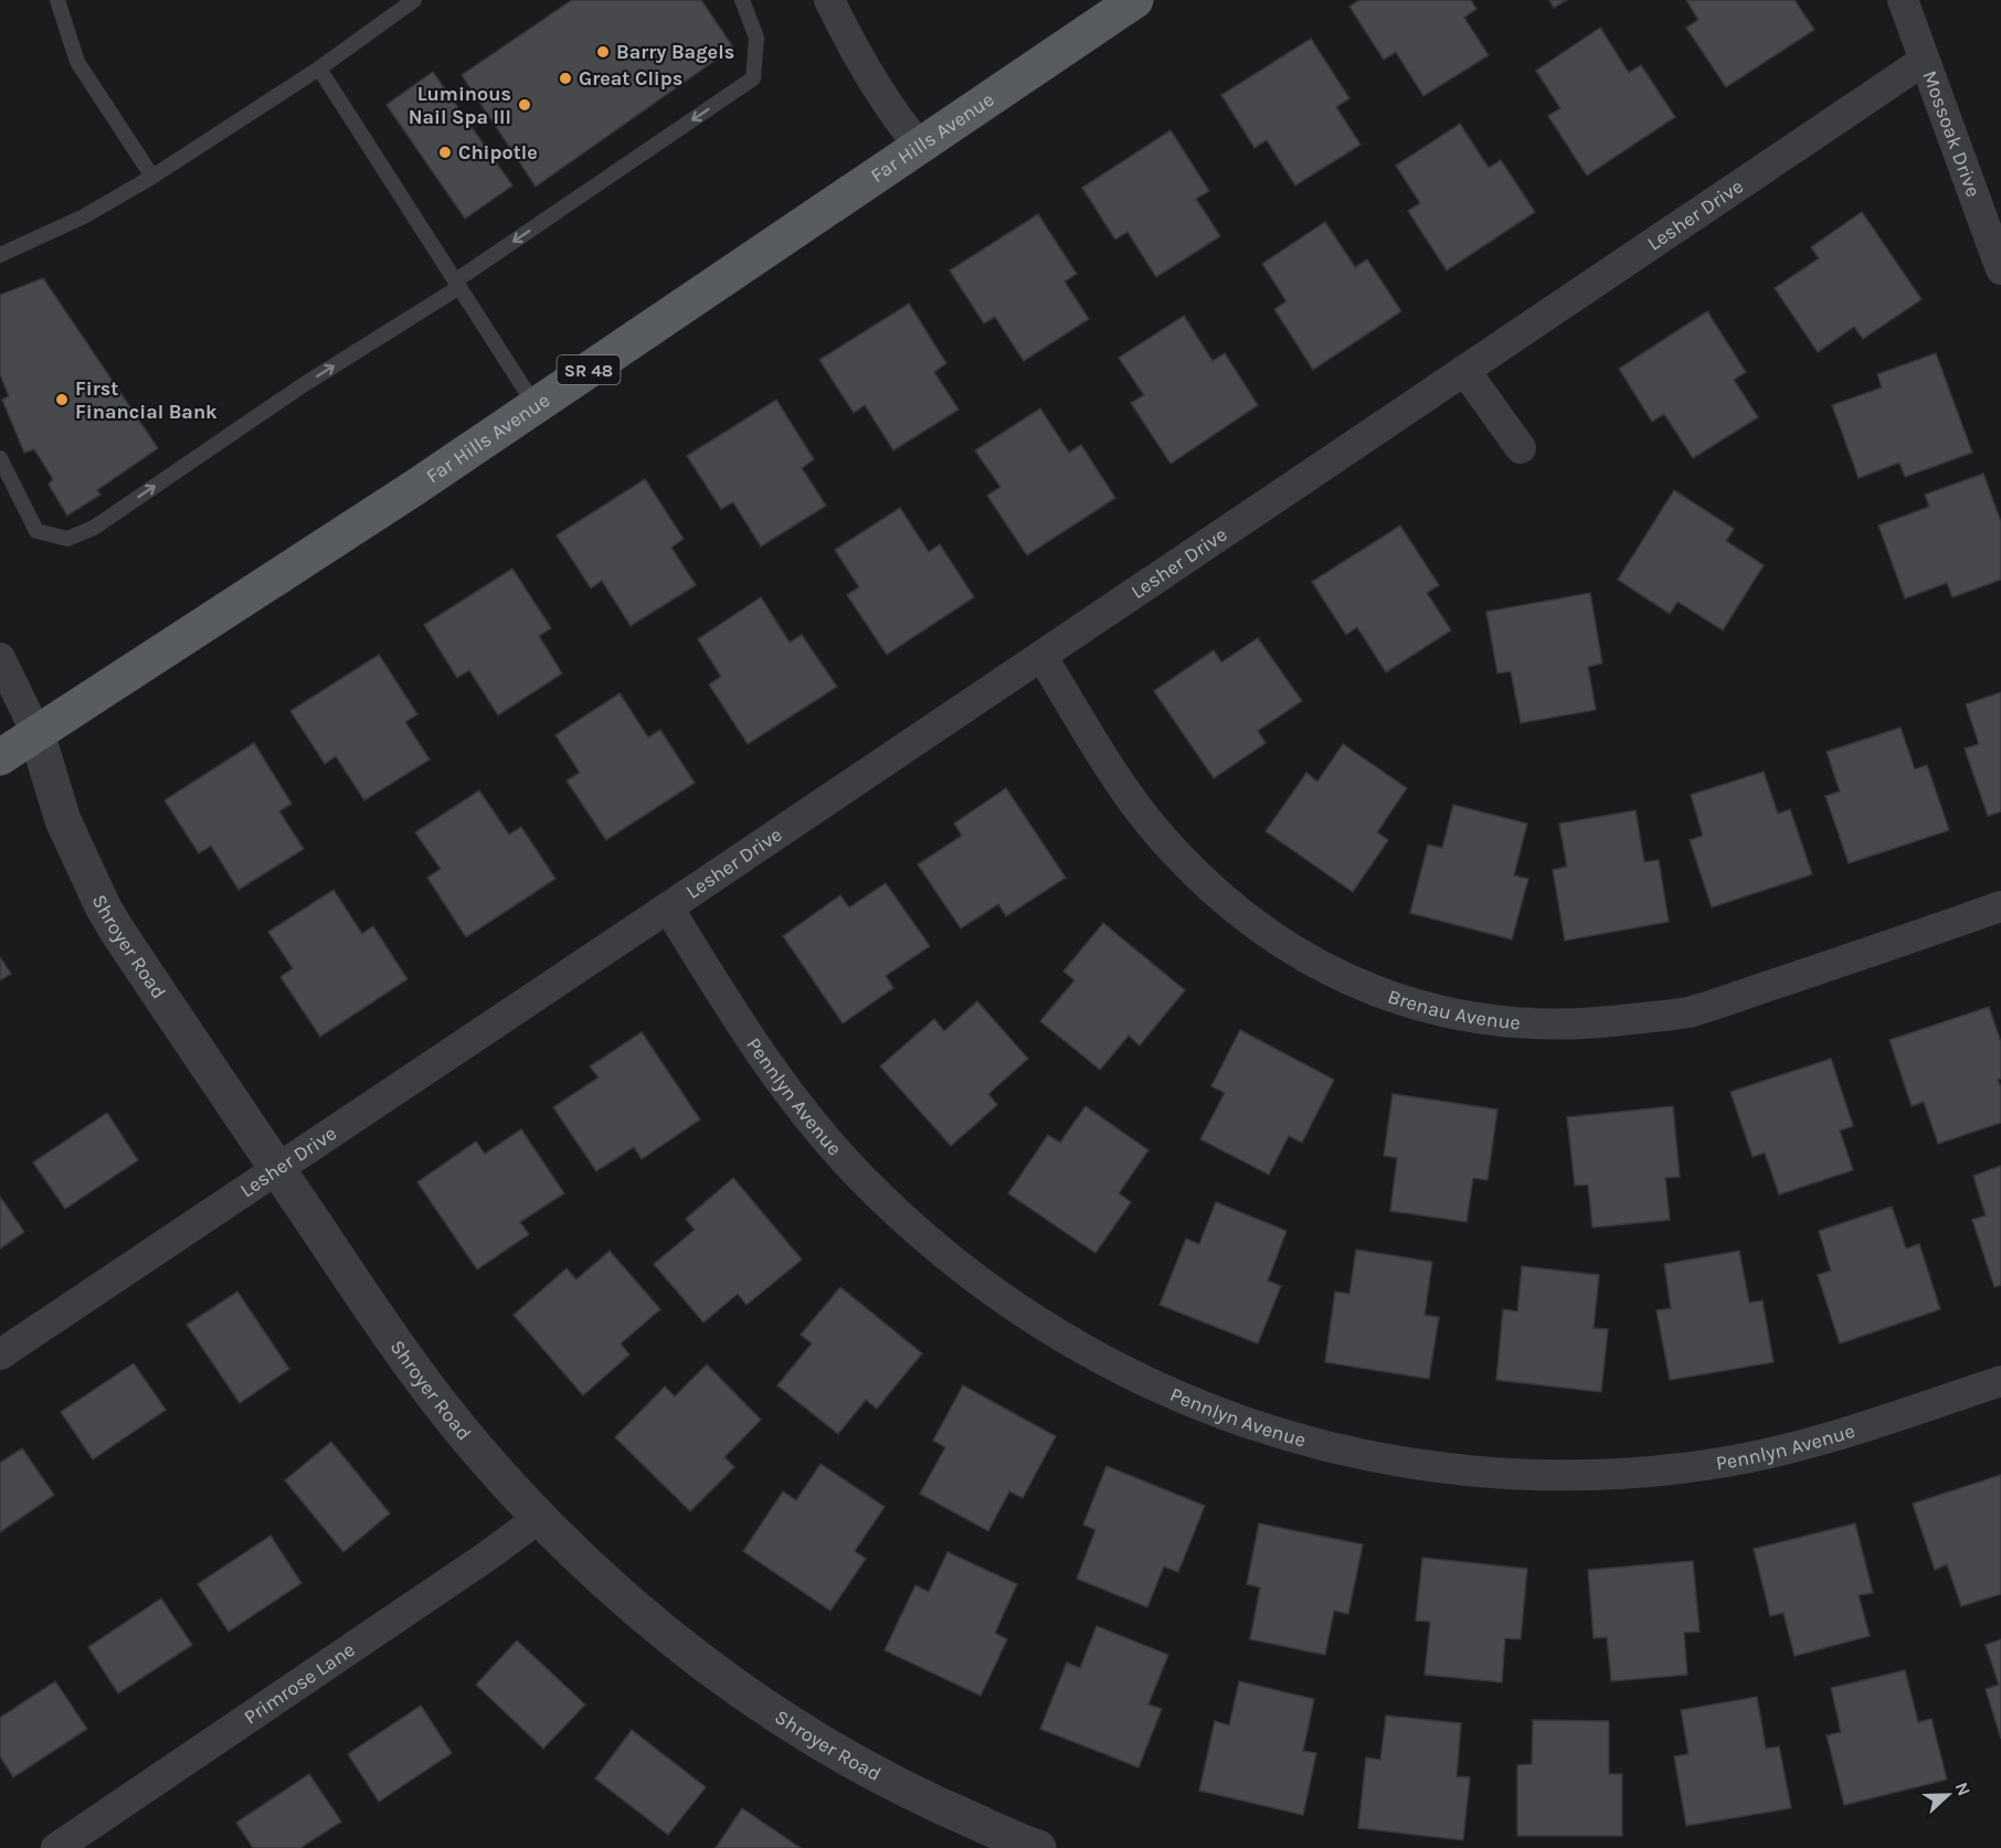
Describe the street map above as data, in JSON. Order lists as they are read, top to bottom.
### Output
{
  "streets": {
    "main road": ["Far Hills Avenue", "SR 48"],
    "street": [
      "Mossoak Drive",
      "Lesher Drive",
      "Shroyer Road",
      "Brenau Avenue",
      "Pennlyn Avenue",
      "Primrose Lane"
    ]
  },
  "crossings": [
    ["Mossoak Drive", "Lesher Drive"],
    ["Far Hills Avenue", "Shroyer Road"],
    ["Lesher Drive", "Shroyer Road"],
    ["Lesher Drive", "Brenau Avenue"],
    ["Lesher Drive", "Pennlyn Avenue"],
    ["Shroyer Road", "Primrose Lane"]
  ],
  "places": [
    "Barry Bagels",
    "Great Clips",
    "Luminous Nail Spa III",
    "Chipotle",
    "First Financial Bank"
  ],
  "north": "right"
}
